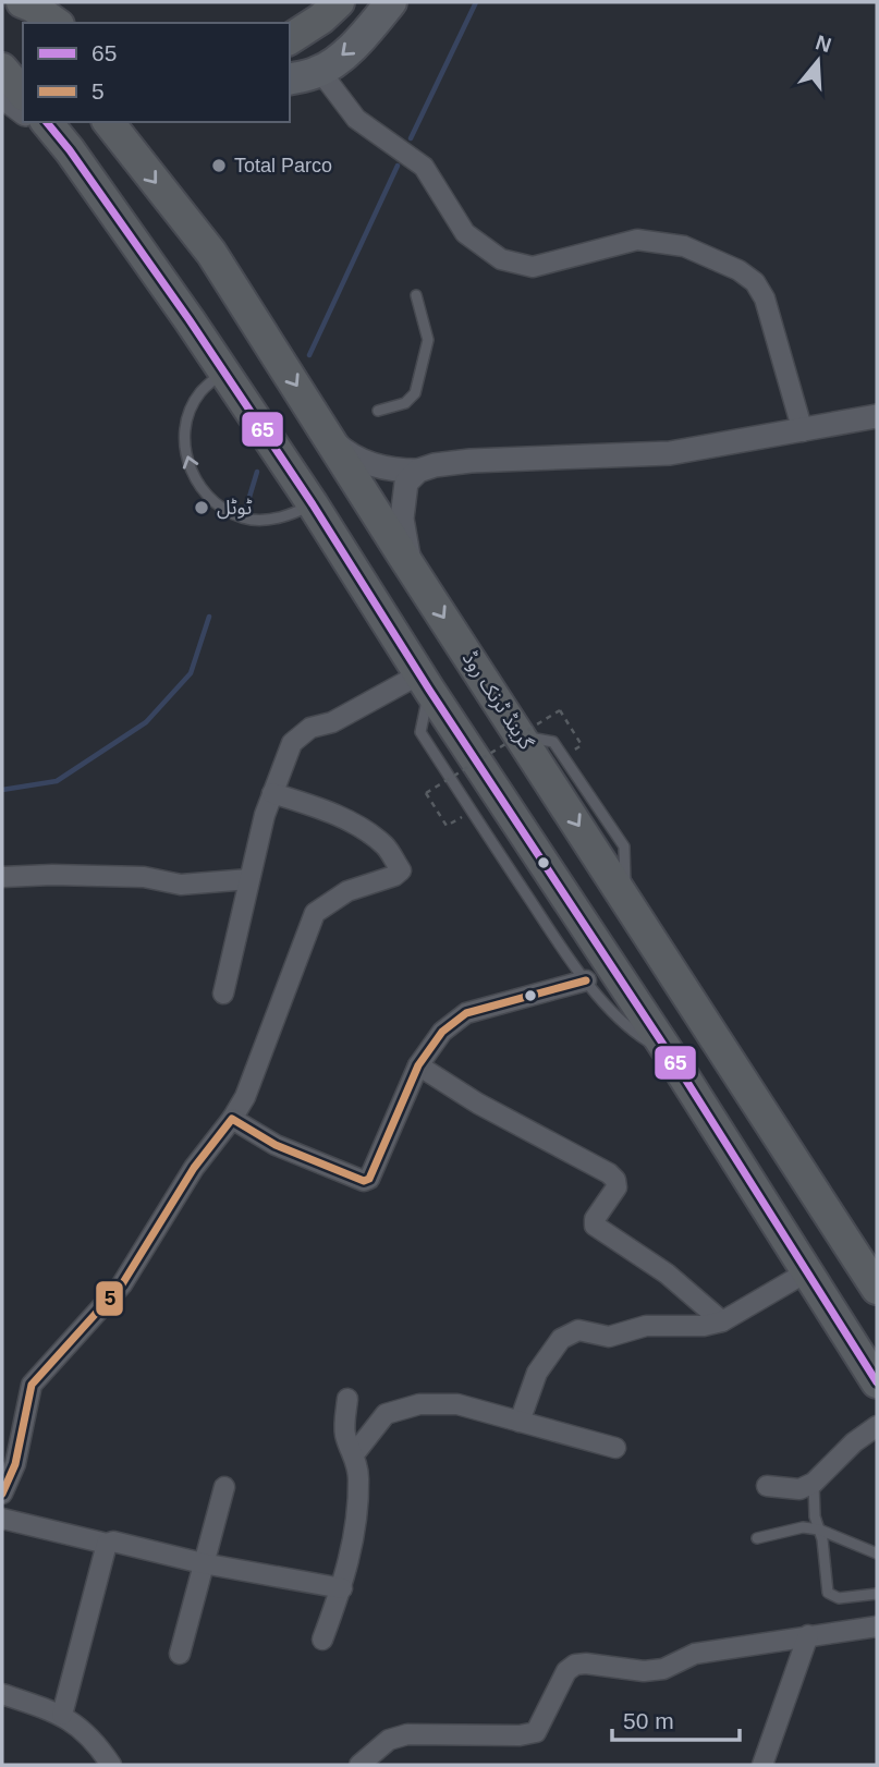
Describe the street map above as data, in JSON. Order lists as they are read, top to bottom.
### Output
{
  "streets": {
    "highway": ["گرینڈ ٹرنک روڈ"]
  },
  "places": ["Total Parco", "ٹوٹل"],
  "lines": ["transit line 65", "transit line 5"],
  "legend": ["65", "5"],
  "scale_bar": "50 m",
  "north": "top"
}
